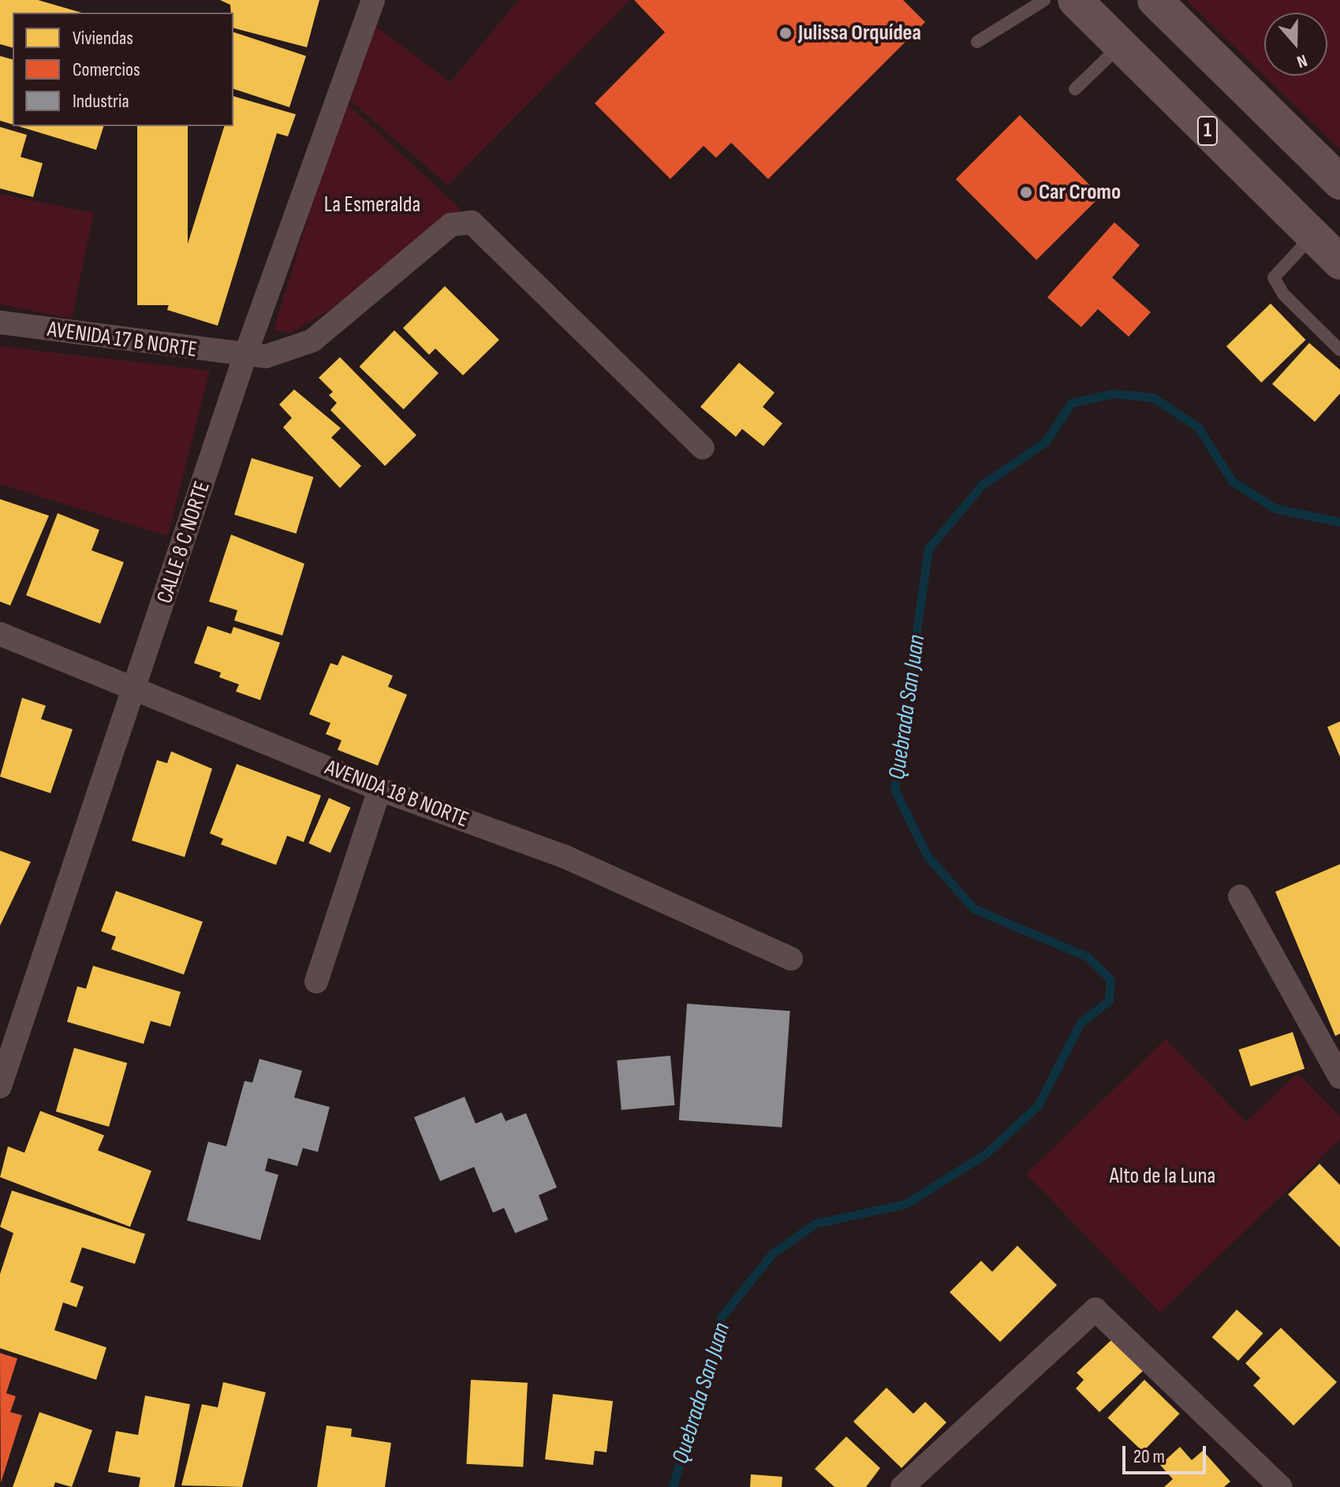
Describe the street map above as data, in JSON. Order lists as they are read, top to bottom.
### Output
{
  "streets": {
    "highway": ["1"],
    "street": ["AVENIDA 17 B NORTE", "CALLE 8 C NORTE", "AVENIDA 18 B NORTE"]
  },
  "crossings": [
    ["AVENIDA 17 B NORTE", "CALLE 8 C NORTE"],
    ["CALLE 8 C NORTE", "AVENIDA 18 B NORTE"]
  ],
  "water": ["Quebrada San Juan"],
  "parks": ["La Esmeralda", "Alto de la Luna"],
  "places": ["Julissa Orquídea", "Car Cromo"],
  "legend": ["Viviendas", "Comercios", "Industria"],
  "scale_bar": "20 m",
  "north": "bottom"
}
